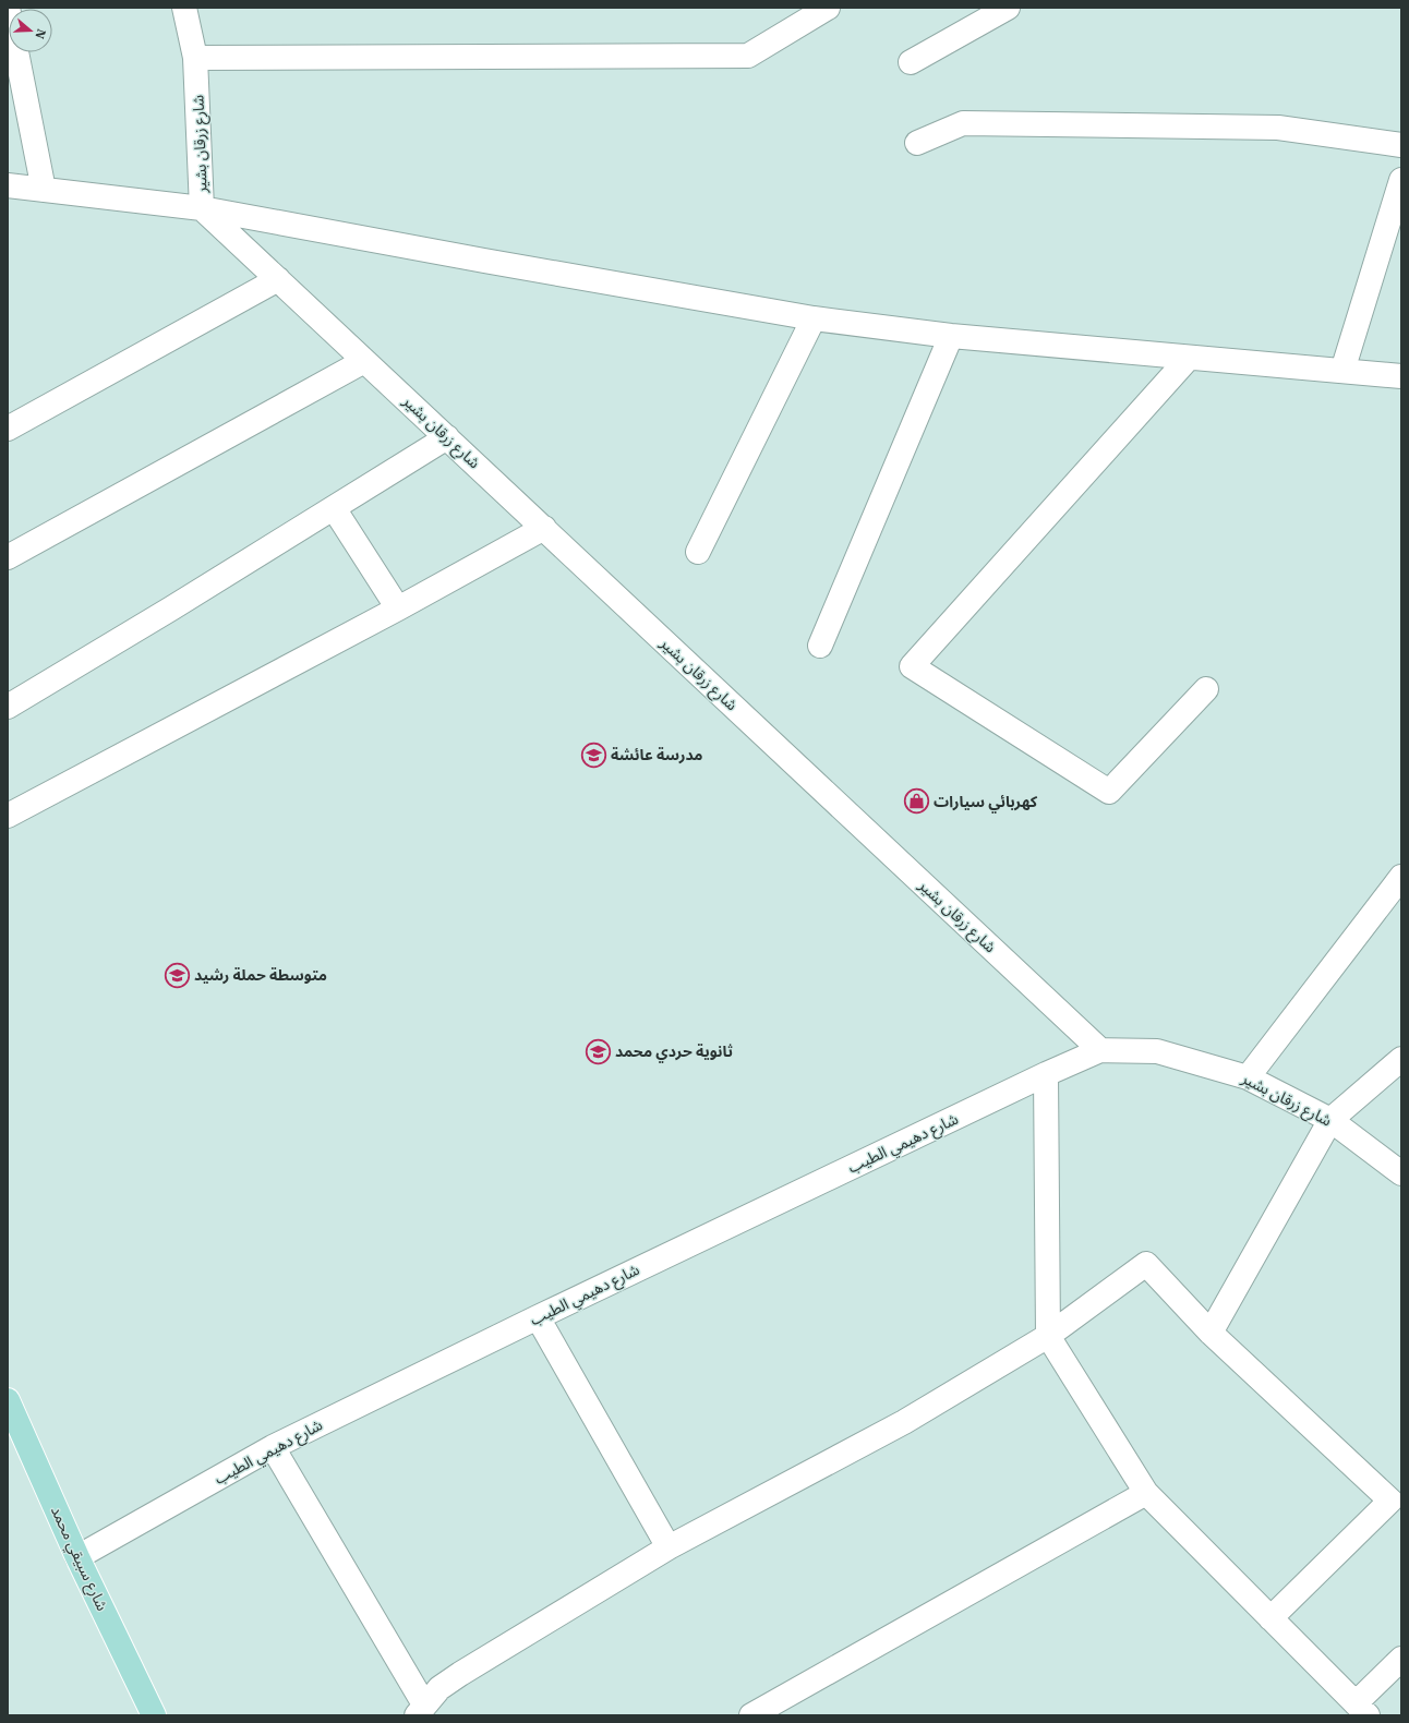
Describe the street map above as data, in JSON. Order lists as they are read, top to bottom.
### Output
{
  "streets": {
    "main road": ["شارع سبيقي محمد"],
    "street": ["شارع زرقان بشير", "شارع دهيمي الطيب"]
  },
  "crossings": [
    ["شارع زرقان بشير", "شارع دهيمي الطيب"],
    ["شارع دهيمي الطيب", "شارع سبيقي محمد"]
  ],
  "places": {
    "school or university": ["مدرسة عائشة", "متوسطة حملة رشيد", "ثانوية حردي محمد"],
    "shop": ["كهربائي سيارات"]
  },
  "north": "right"
}
